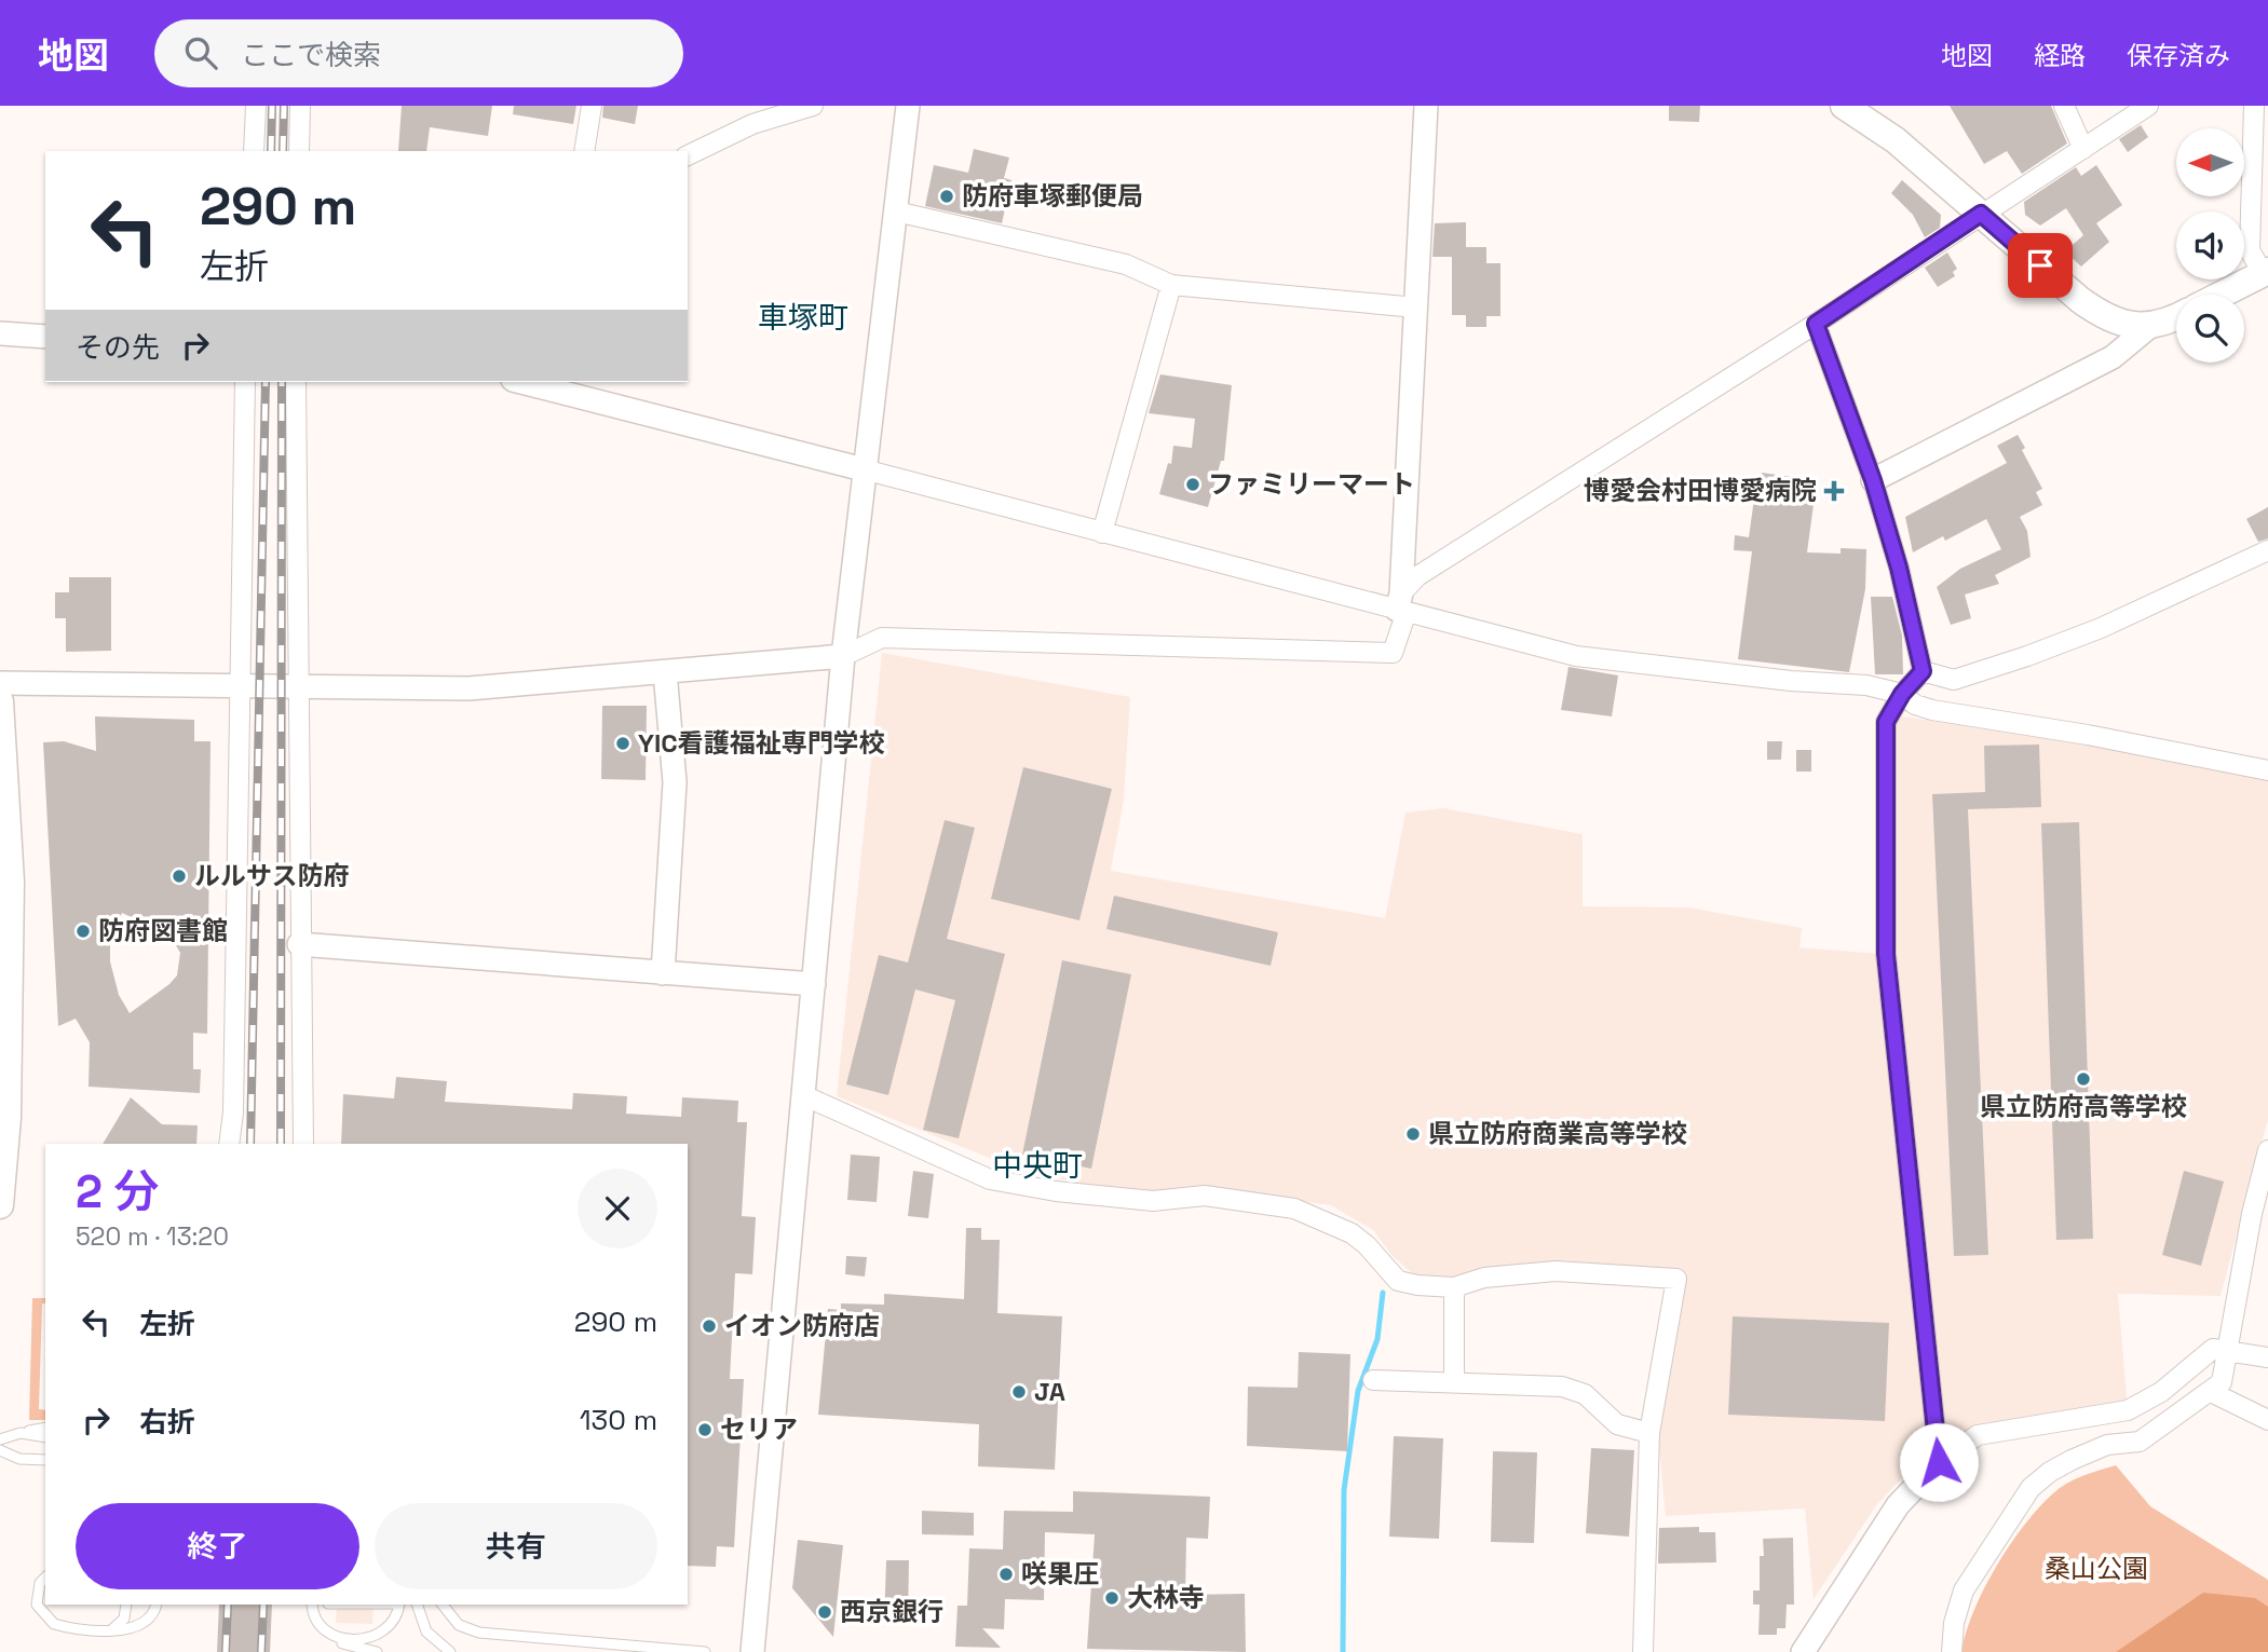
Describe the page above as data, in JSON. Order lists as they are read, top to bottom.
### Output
{
  "districts": ["車塚町", "中央町"],
  "parks": ["桑山公園"],
  "places": {
    "other": [
      "防府車塚郵便局",
      "ファミリーマート",
      "YIC看護福祉専門学校",
      "ルルサス防府",
      "防府図書館",
      "県立防府高等学校",
      "県立防府商業高等学校",
      "イオン防府店",
      "JA",
      "セリア",
      "咲果圧",
      "大林寺",
      "西京銀行"
    ],
    "health": ["博愛会村田博愛病院"]
  },
  "north": "left",
  "page": {
    "header": "地図",
    "search": "ここで検索",
    "nav": ["地図", "経路", "保存済み"],
    "turn": ["290 m", "左折"],
    "then": "その先",
    "heading": ["2 分", "520 m · 13:20"],
    "list": [
      {
        "name": "左折",
        "value": "290 m"
      },
      {
        "name": "右折",
        "value": "130 m"
      }
    ],
    "buttons": ["終了", "共有"]
  }
}
